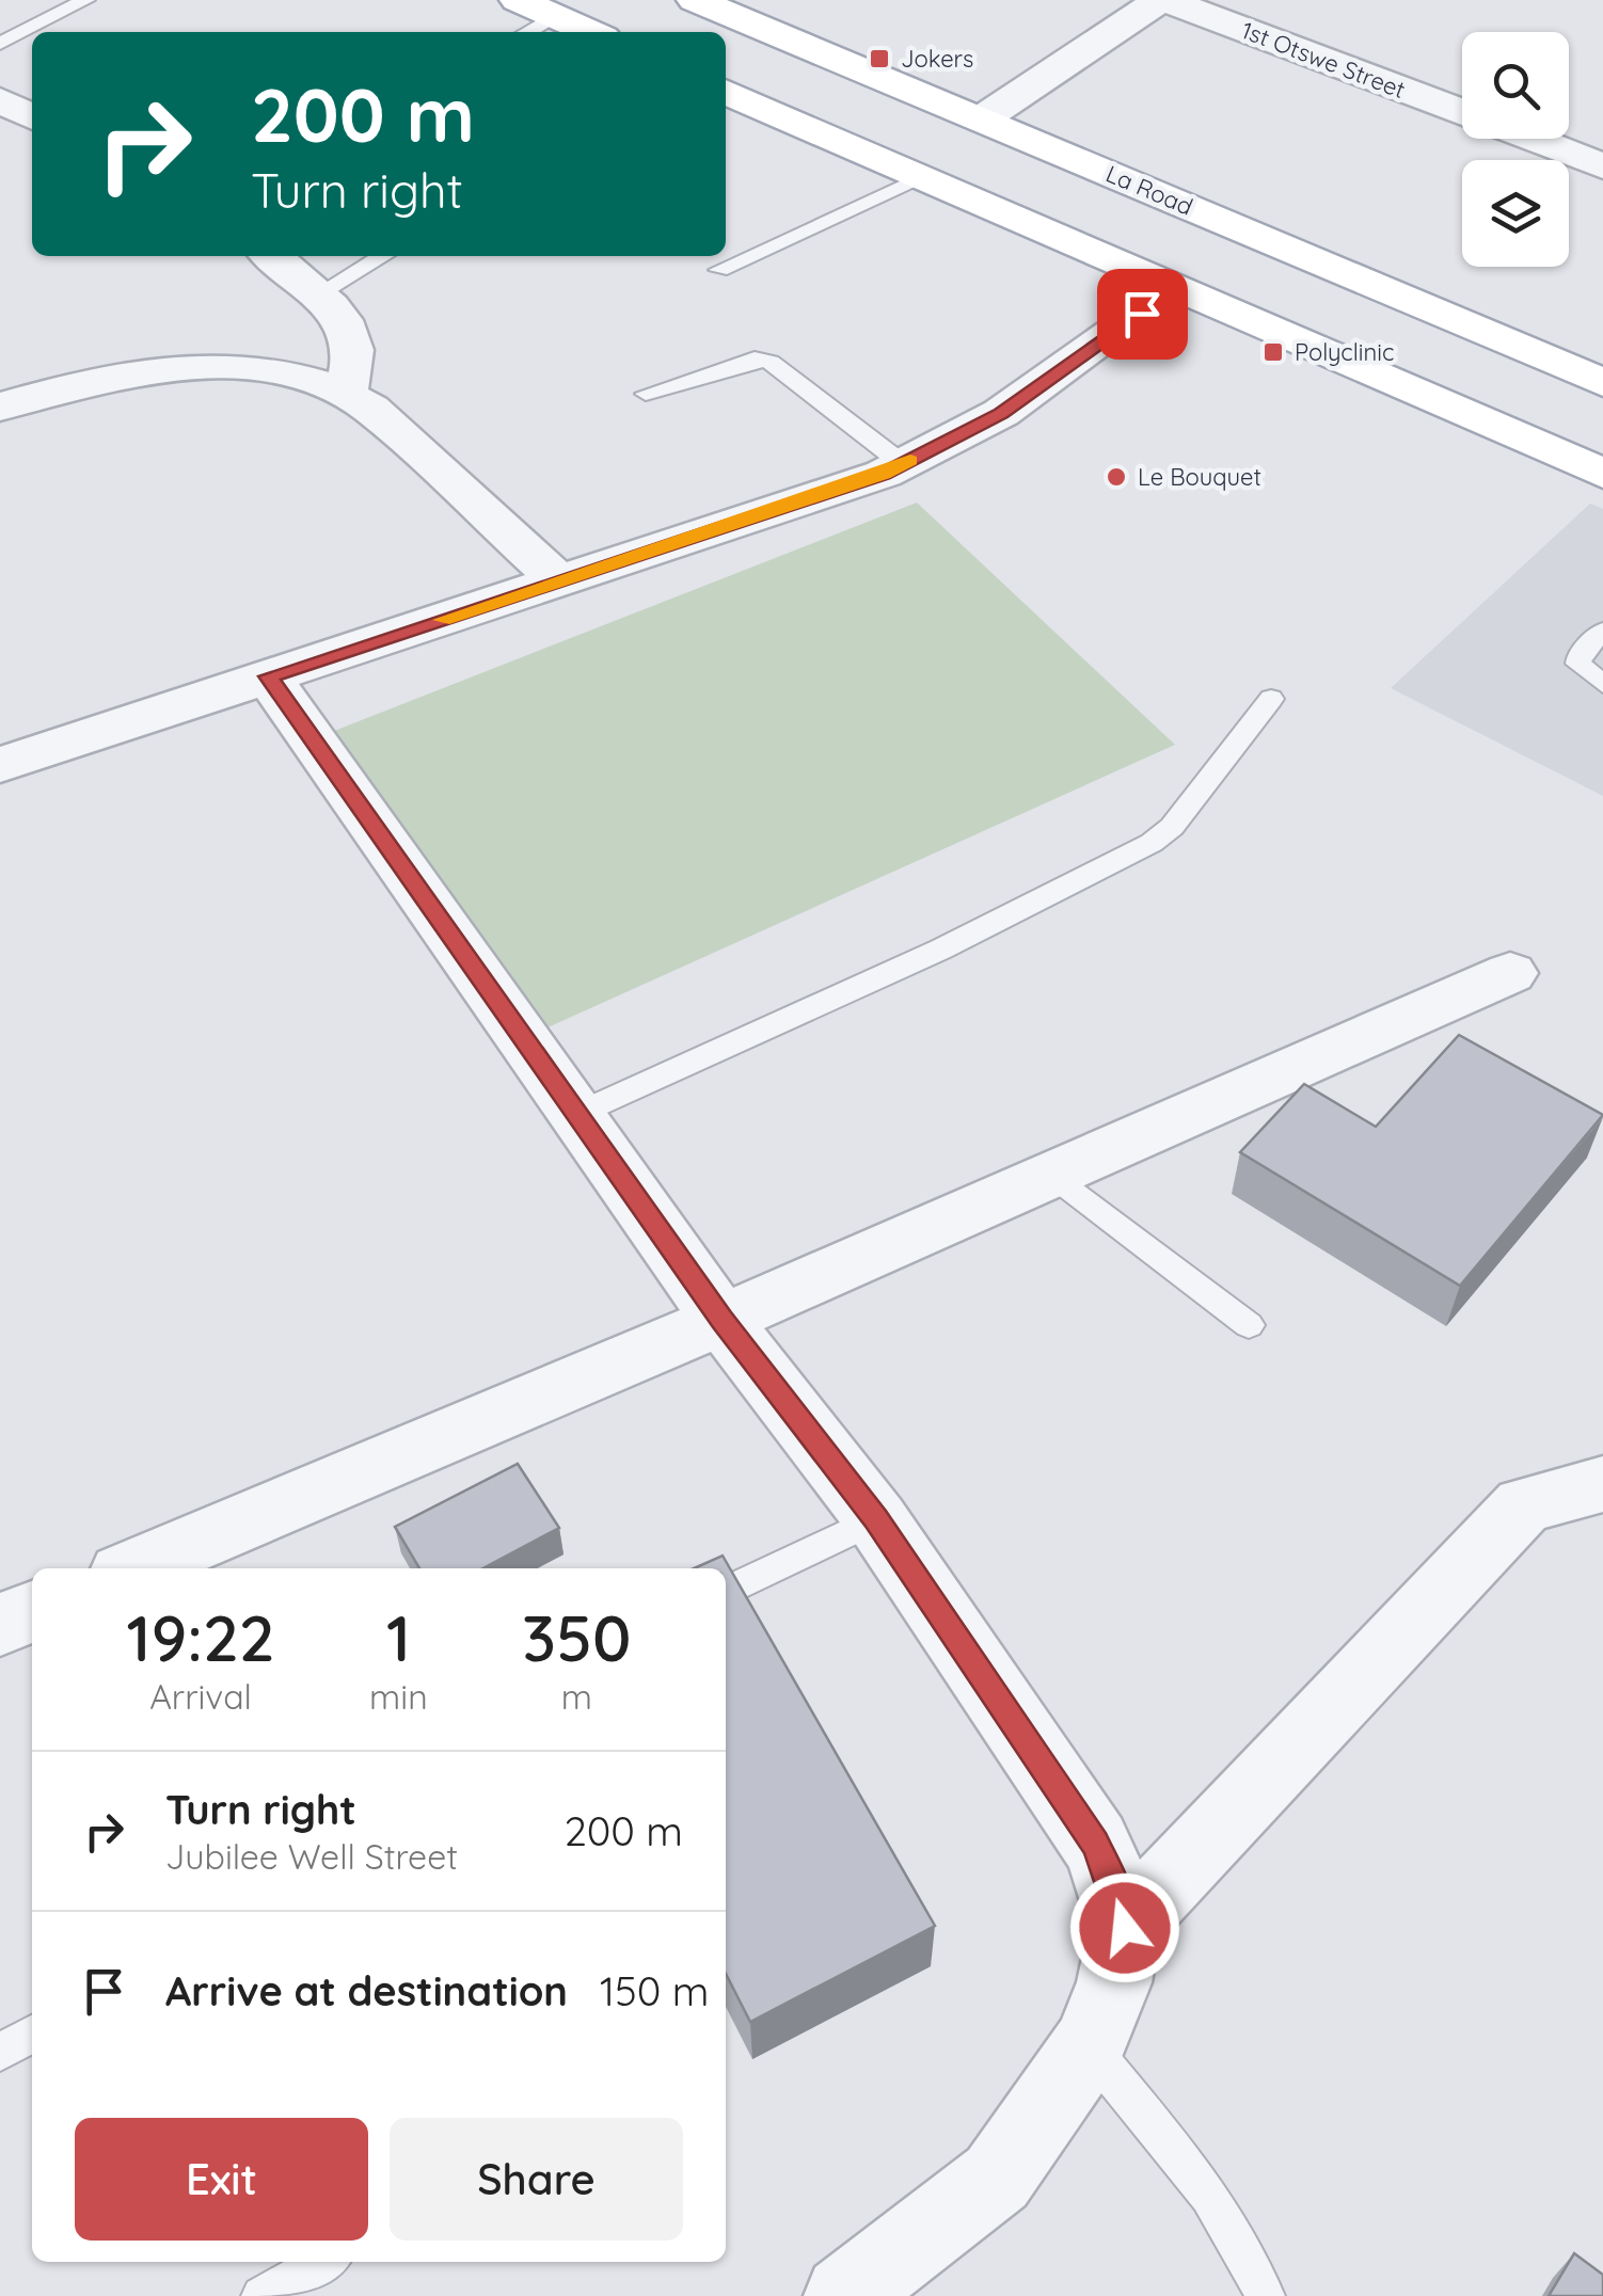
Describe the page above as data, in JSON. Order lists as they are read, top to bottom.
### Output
{
  "streets": {
    "main road": ["La Road"],
    "street": ["1st Otswe Street"]
  },
  "places": {
    "transit": ["Jokers", "Polyclinic"],
    "other": ["Le Bouquet"]
  },
  "page": {
    "turn": ["200 m", "Turn right"],
    "eta": [
      "19:22",
      "Arrival",
      "1",
      "min",
      "350",
      "m"
    ],
    "list": [
      {
        "name": "Turn right",
        "note": "Jubilee Well Street",
        "value": "200 m"
      },
      {
        "name": "Arrive at destination",
        "value": "150 m"
      }
    ],
    "buttons": ["Exit", "Share"]
  }
}
